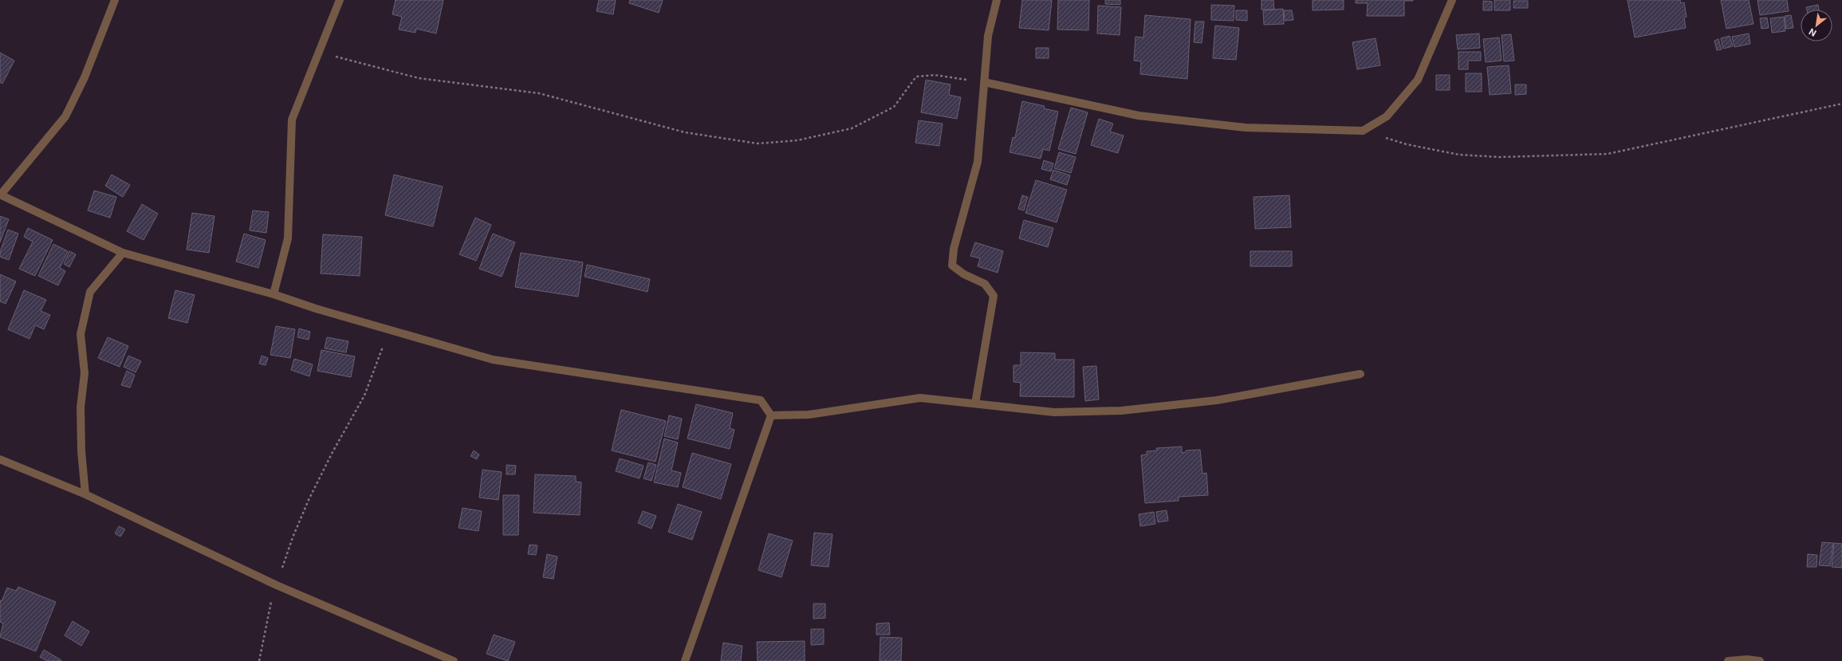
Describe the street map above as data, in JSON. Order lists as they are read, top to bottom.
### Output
{
  "north": "bottom left"
}
